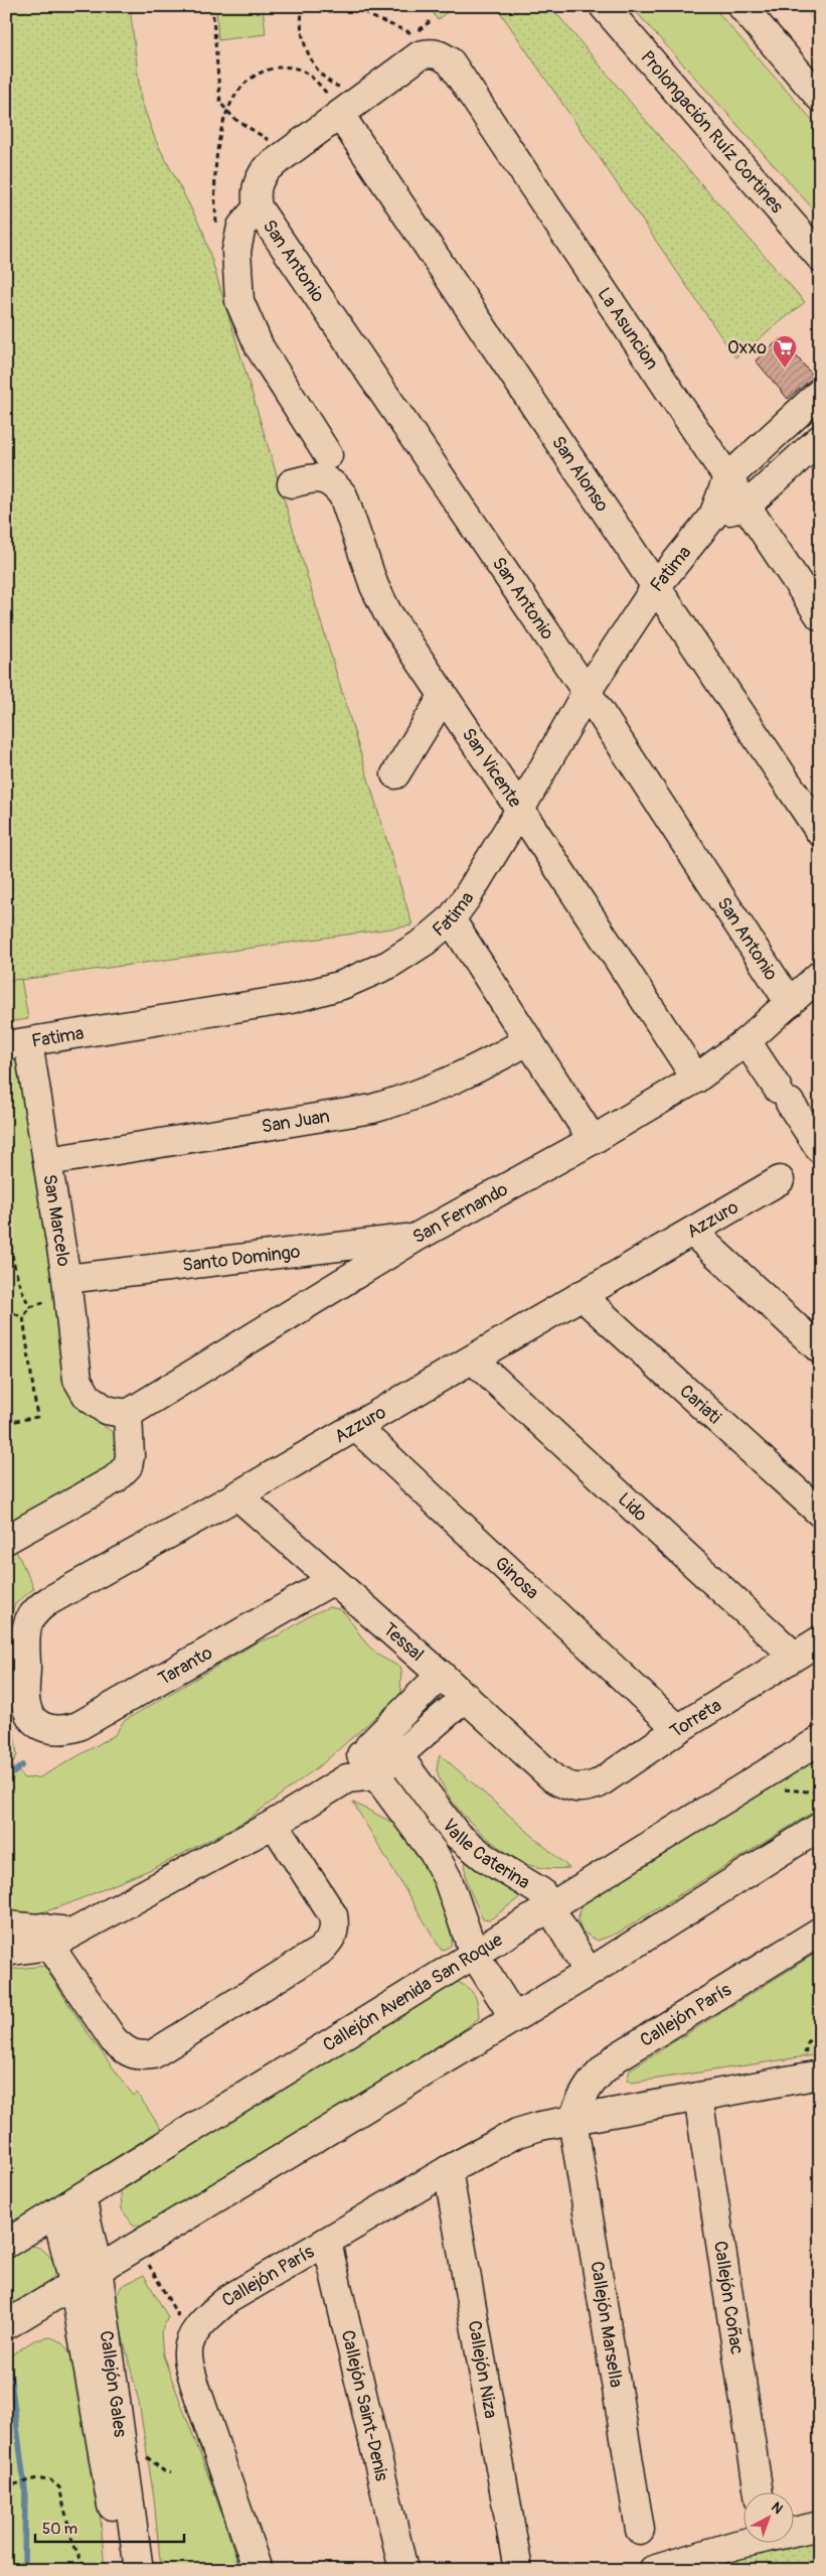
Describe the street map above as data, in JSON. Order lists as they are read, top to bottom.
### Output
{
  "streets": {
    "street": [
      "Prolongación Ruíz Cortines",
      "San Antonio",
      "La Asuncion",
      "San Alonso",
      "Fatima",
      "San Vicente",
      "San Juan",
      "San Fernando",
      "San Marcelo",
      "Azzuro",
      "Santo Domingo",
      "Cariati",
      "Lido",
      "Ginosa",
      "Tessal",
      "Taranto",
      "Torreta",
      "Valle Caterina",
      "Callejón Avenida San Roque",
      "Callejón París",
      "Callejón Coñac",
      "Callejón Marsella",
      "Callejón Niza",
      "Callejón Gales",
      "Callejón Saint-Denis"
    ]
  },
  "crossings": [
    ["San Antonio", "Fatima"],
    ["San Antonio", "San Fernando"],
    ["La Asuncion", "Fatima"],
    ["San Alonso", "Fatima"],
    ["Fatima", "San Vicente"],
    ["Fatima", "San Marcelo"],
    ["San Vicente", "San Fernando"],
    ["San Juan", "San Marcelo"],
    ["San Fernando", "San Marcelo"],
    ["San Fernando", "Santo Domingo"],
    ["San Marcelo", "Santo Domingo"],
    ["Azzuro", "Cariati"],
    ["Azzuro", "Lido"],
    ["Azzuro", "Ginosa"],
    ["Azzuro", "Tessal"],
    ["Azzuro", "Taranto"],
    ["Lido", "Torreta"],
    ["Ginosa", "Torreta"],
    ["Tessal", "Taranto"],
    ["Tessal", "Torreta"],
    ["Valle Caterina", "Callejón Avenida San Roque"],
    ["Callejón Avenida San Roque", "Callejón Gales"],
    ["Callejón París", "Callejón Coñac"],
    ["Callejón París", "Callejón Marsella"],
    ["Callejón París", "Callejón Niza"],
    ["Callejón París", "Callejón Saint-Denis"]
  ],
  "places": {
    "supermarket": ["Oxxo"]
  },
  "scale_bar": "50 m",
  "north": "top right"
}
